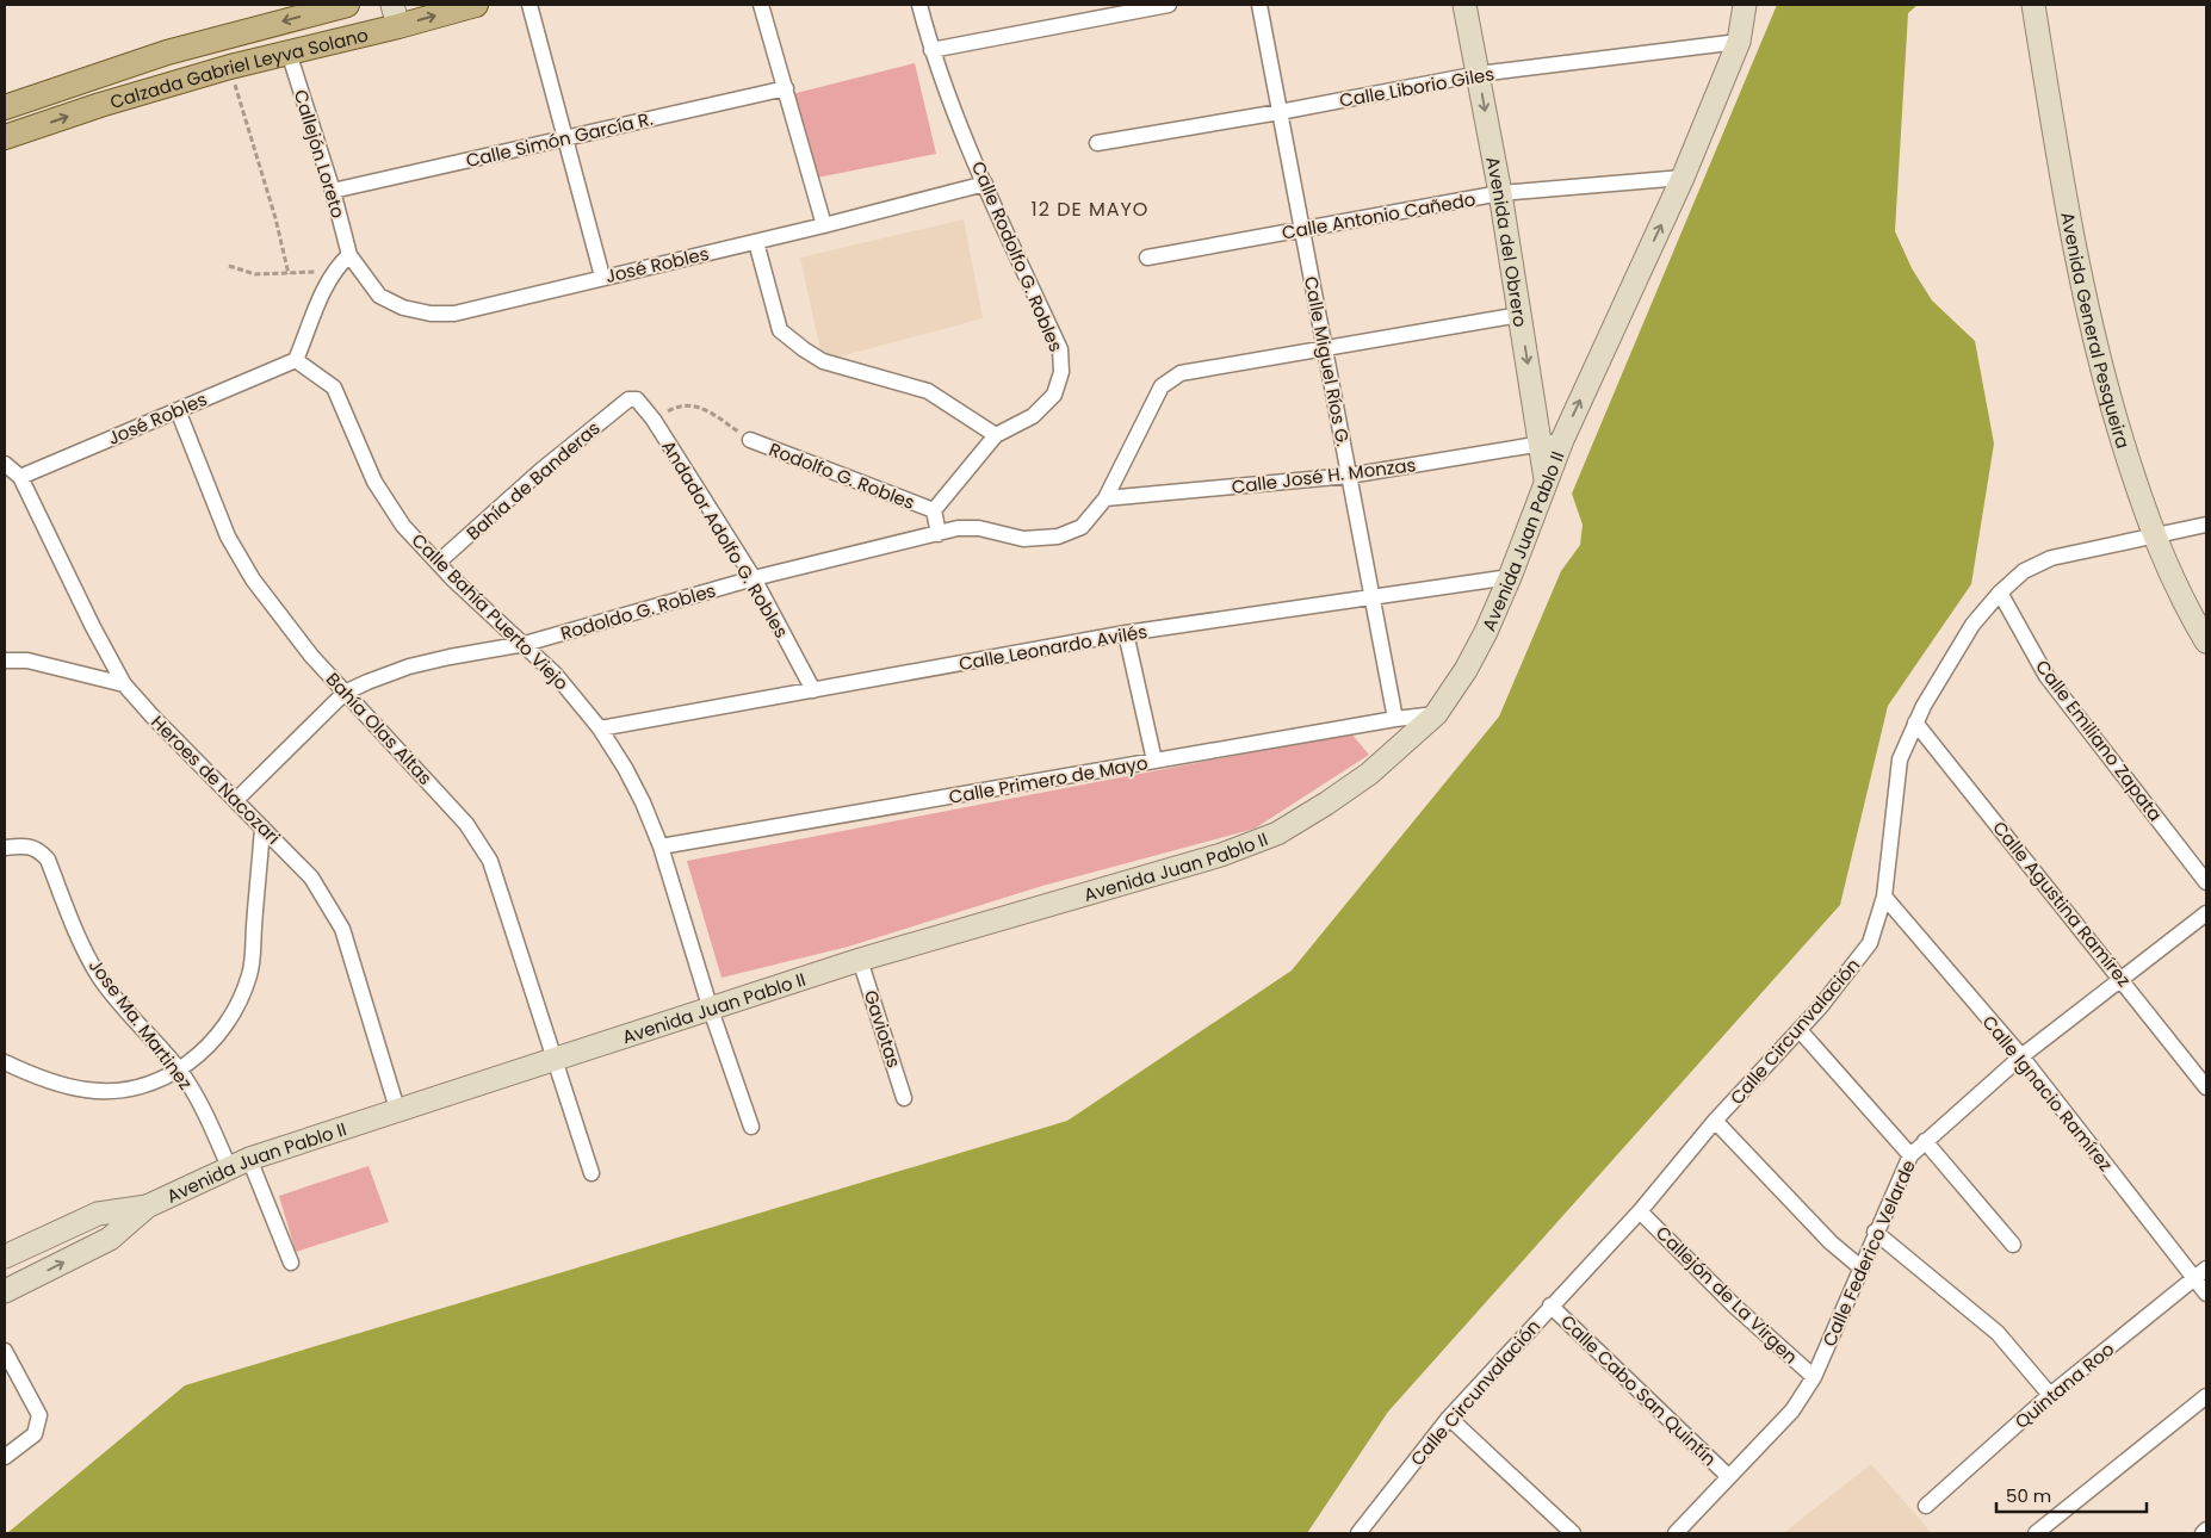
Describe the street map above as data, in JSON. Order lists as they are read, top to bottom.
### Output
{
  "streets": {
    "main road": [
      "Calzada Gabriel Leyva Solano",
      "Avenida del Obrero",
      "Avenida General Pesqueira",
      "Avenida Juan Pablo II"
    ],
    "street": [
      "Calle Liborio Giles",
      "Calle Simón García R.",
      "Callejón Loreto",
      "Calle Antonio Cañedo",
      "Calle Rodolfo G. Robles",
      "José Robles",
      "Calle Miguel Ríos G.",
      "Rodolfo G. Robles",
      "Calle José H. Monzas",
      "Bahía de Banderas",
      "Andador Adolfo G. Robles",
      "Calle Bahía Puerto Viejo",
      "Rodoldo G. Robles",
      "Calle Leonardo Avilés",
      "Bahía Olas Altas",
      "Calle Emiliano Zapata",
      "Heroes de Nacozari",
      "Calle Primero de Mayo",
      "Calle Agustina Ramírez",
      "Jose Ma. Martinez",
      "Gaviotas",
      "Calle Circunvalación",
      "Calle Ignacio Ramírez",
      "Calle Federico Velarde",
      "Callejón de La Virgen",
      "Quintana Roo",
      "Calle Cabo San Quintín"
    ]
  },
  "crossings": [
    ["Calzada Gabriel Leyva Solano", "Callejón Loreto"],
    ["Calle Liborio Giles", "Avenida del Obrero"],
    ["Calle Liborio Giles", "Calle Miguel Ríos G."],
    ["Calle Liborio Giles", "Avenida Juan Pablo II"],
    ["Calle Simón García R.", "Callejón Loreto"],
    ["Callejón Loreto", "José Robles"],
    ["Calle Antonio Cañedo", "Avenida del Obrero"],
    ["Calle Antonio Cañedo", "Calle Miguel Ríos G."],
    ["Calle Antonio Cañedo", "Avenida Juan Pablo II"],
    ["Avenida del Obrero", "Calle José H. Monzas"],
    ["Avenida del Obrero", "Avenida Juan Pablo II"],
    ["Calle Rodolfo G. Robles", "José Robles"],
    ["Calle Rodolfo G. Robles", "Rodolfo G. Robles"],
    ["José Robles", "Calle Bahía Puerto Viejo"],
    ["José Robles", "Bahía Olas Altas"],
    ["José Robles", "Heroes de Nacozari"],
    ["Avenida General Pesqueira", "Calle Circunvalación"],
    ["Calle Miguel Ríos G.", "Calle José H. Monzas"],
    ["Calle Miguel Ríos G.", "Calle Leonardo Avilés"],
    ["Calle Miguel Ríos G.", "Calle Primero de Mayo"],
    ["Calle José H. Monzas", "Avenida Juan Pablo II"],
    ["Calle José H. Monzas", "Rodoldo G. Robles"],
    ["Bahía de Banderas", "Andador Adolfo G. Robles"],
    ["Bahía de Banderas", "Calle Bahía Puerto Viejo"],
    ["Andador Adolfo G. Robles", "Rodoldo G. Robles"],
    ["Andador Adolfo G. Robles", "Calle Leonardo Avilés"],
    ["Avenida Juan Pablo II", "Calle Bahía Puerto Viejo"],
    ["Avenida Juan Pablo II", "Calle Leonardo Avilés"],
    ["Avenida Juan Pablo II", "Bahía Olas Altas"],
    ["Avenida Juan Pablo II", "Heroes de Nacozari"],
    ["Avenida Juan Pablo II", "Calle Primero de Mayo"],
    ["Avenida Juan Pablo II", "Jose Ma. Martinez"],
    ["Avenida Juan Pablo II", "Gaviotas"],
    ["Calle Bahía Puerto Viejo", "Rodoldo G. Robles"],
    ["Calle Bahía Puerto Viejo", "Calle Leonardo Avilés"],
    ["Calle Bahía Puerto Viejo", "Calle Primero de Mayo"],
    ["Rodoldo G. Robles", "Bahía Olas Altas"],
    ["Rodoldo G. Robles", "Heroes de Nacozari"],
    ["Calle Emiliano Zapata", "Calle Circunvalación"],
    ["Calle Agustina Ramírez", "Calle Circunvalación"],
    ["Calle Agustina Ramírez", "Calle Federico Velarde"],
    ["Calle Circunvalación", "Calle Ignacio Ramírez"],
    ["Calle Circunvalación", "Callejón de La Virgen"],
    ["Calle Circunvalación", "Calle Cabo San Quintín"],
    ["Calle Ignacio Ramírez", "Calle Federico Velarde"],
    ["Calle Ignacio Ramírez", "Quintana Roo"],
    ["Calle Federico Velarde", "Callejón de La Virgen"],
    ["Calle Federico Velarde", "Calle Cabo San Quintín"]
  ],
  "one_way": ["Avenida del Obrero"],
  "districts": ["12 DE MAYO"],
  "scale_bar": "50 m"
}
